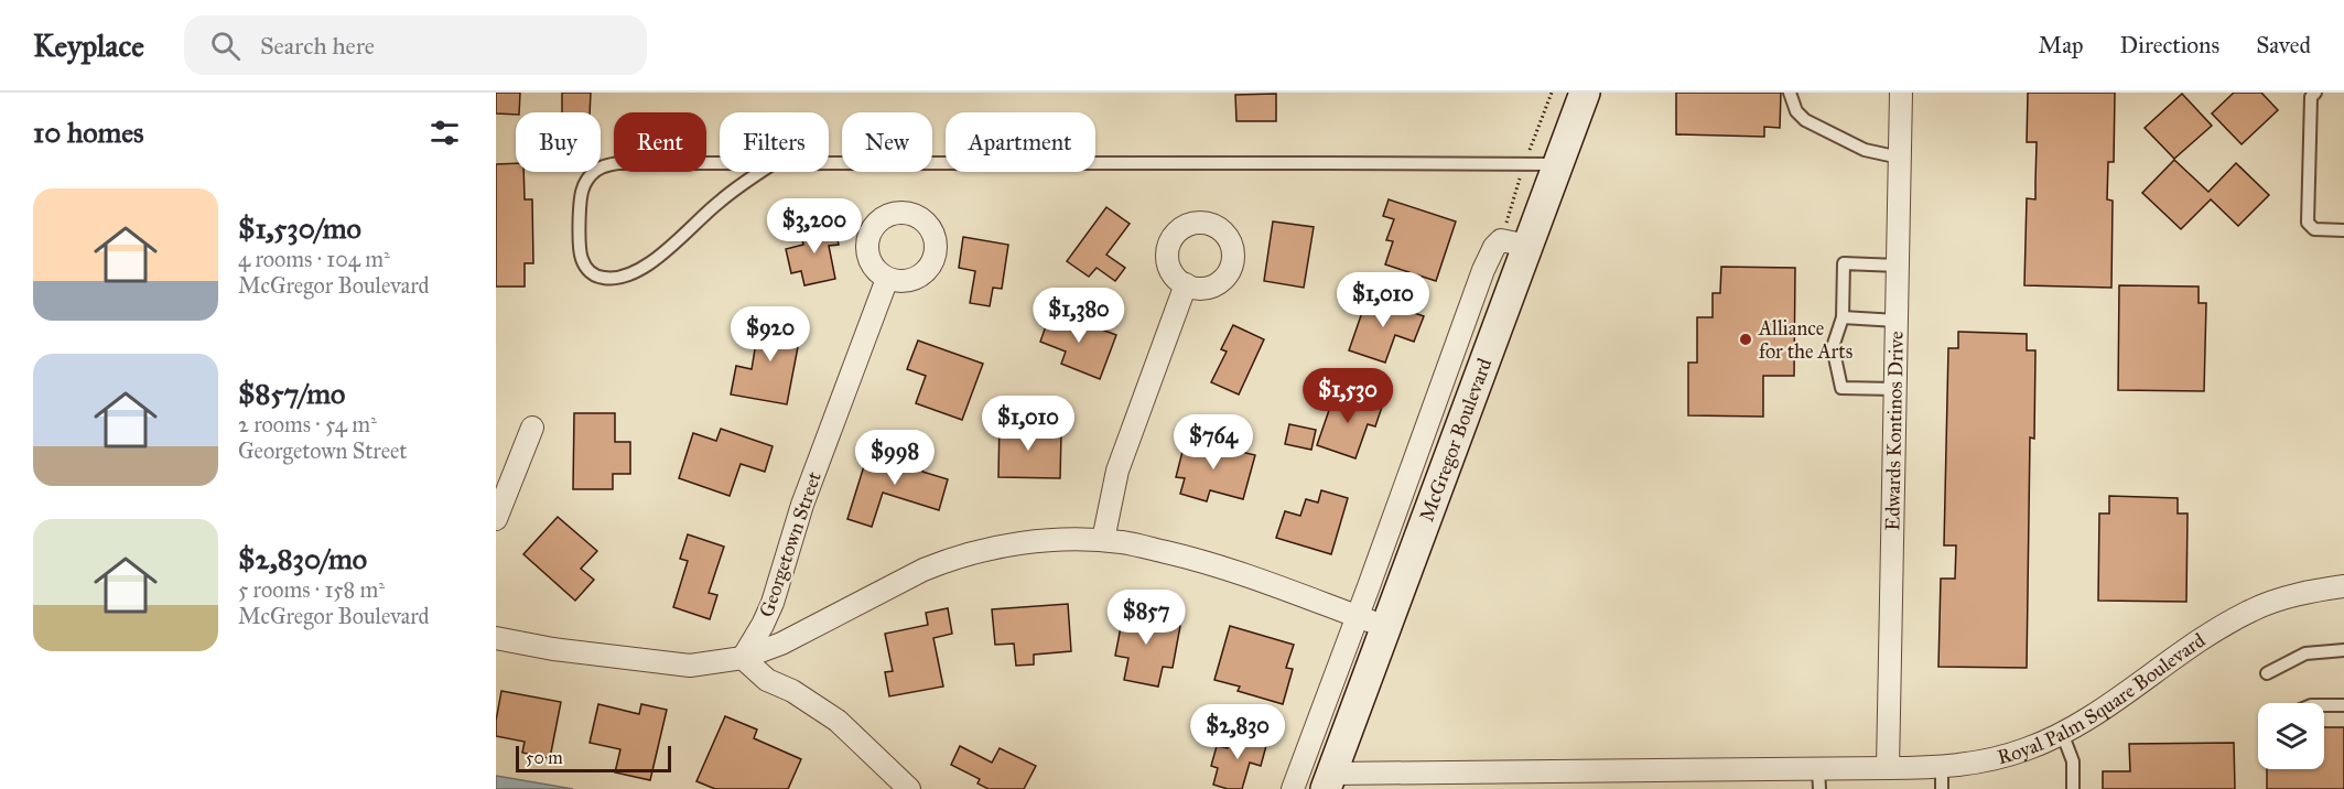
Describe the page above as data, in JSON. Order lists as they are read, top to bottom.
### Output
{
  "streets": {
    "main road": ["McGregor Boulevard"],
    "street": ["Edwards Kontinos Drive", "Georgetown Street", "Royal Palm Square Boulevard"]
  },
  "crossings": [
    ["Edwards Kontinos Drive", "Royal Palm Square Boulevard"],
    ["McGregor Boulevard", "Georgetown Street"],
    ["McGregor Boulevard", "Royal Palm Square Boulevard"]
  ],
  "places": ["Alliance for the Arts"],
  "scale_bar": "50 m",
  "page": {
    "header": "Keyplace",
    "search": "Search here",
    "nav": ["Map", "Directions", "Saved"],
    "heading": "10 homes",
    "chip": [
      "Buy",
      "Rent",
      "Filters",
      "New",
      "Apartment"
    ],
    "list": [
      {
        "name": "$1,530/mo",
        "note": "4 rooms · 104 m² · McGregor Boulevard"
      },
      {
        "name": "$857/mo",
        "note": "2 rooms · 54 m² · Georgetown Street"
      },
      {
        "name": "$2,830/mo",
        "note": "5 rooms · 158 m² · McGregor Boulevard"
      }
    ],
    "price": [
      "$3,200",
      "$1,010",
      "$1,380",
      "$920",
      "$1,530",
      "$1,010",
      "$764",
      "$998",
      "$857",
      "$2,830"
    ],
    "scale": "50 m"
  }
}
